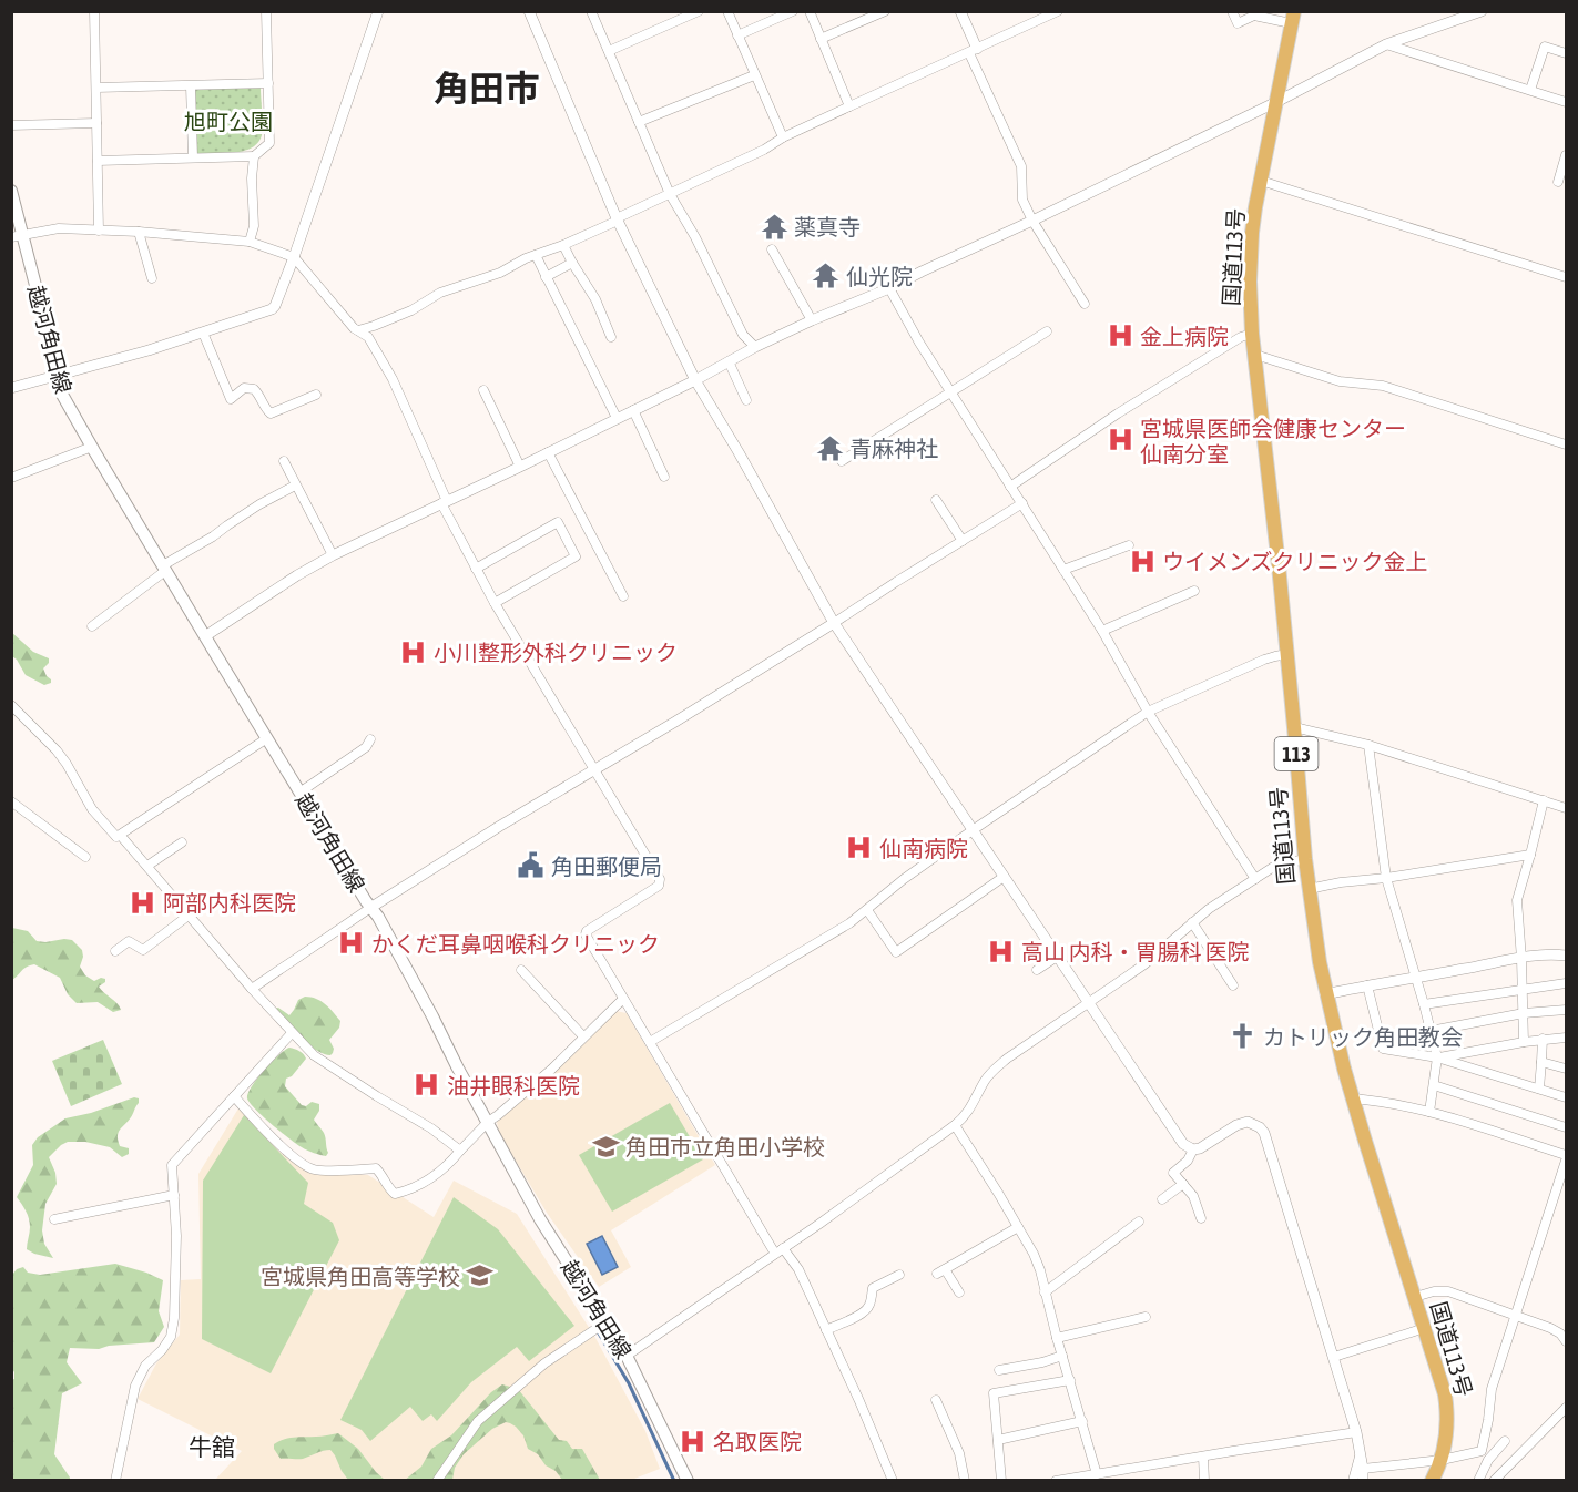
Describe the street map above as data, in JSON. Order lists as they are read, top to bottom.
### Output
{
  "streets": {
    "highway": ["国道113号", "113"],
    "main road": ["越河角田線"]
  },
  "districts": ["角田市", "牛舘"],
  "parks": ["旭町公園"],
  "places": {
    "temple": ["薬真寺", "仙光院", "青麻神社"],
    "hospital": [
      "金上病院",
      "宮城県医師会健康センター 仙南分室",
      "ウイメンズクリニック金上",
      "小川整形外科クリニック",
      "仙南病院",
      "阿部内科医院",
      "かくだ耳鼻咽喉科クリニック",
      "高山 内科・胃腸科 医院",
      "油井眼科医院",
      "名取医院"
    ],
    "public building": ["角田郵便局"],
    "church": ["カトリック角田教会"],
    "school or university": ["角田市立角田小学校", "宮城県角田高等学校"]
  }
}
